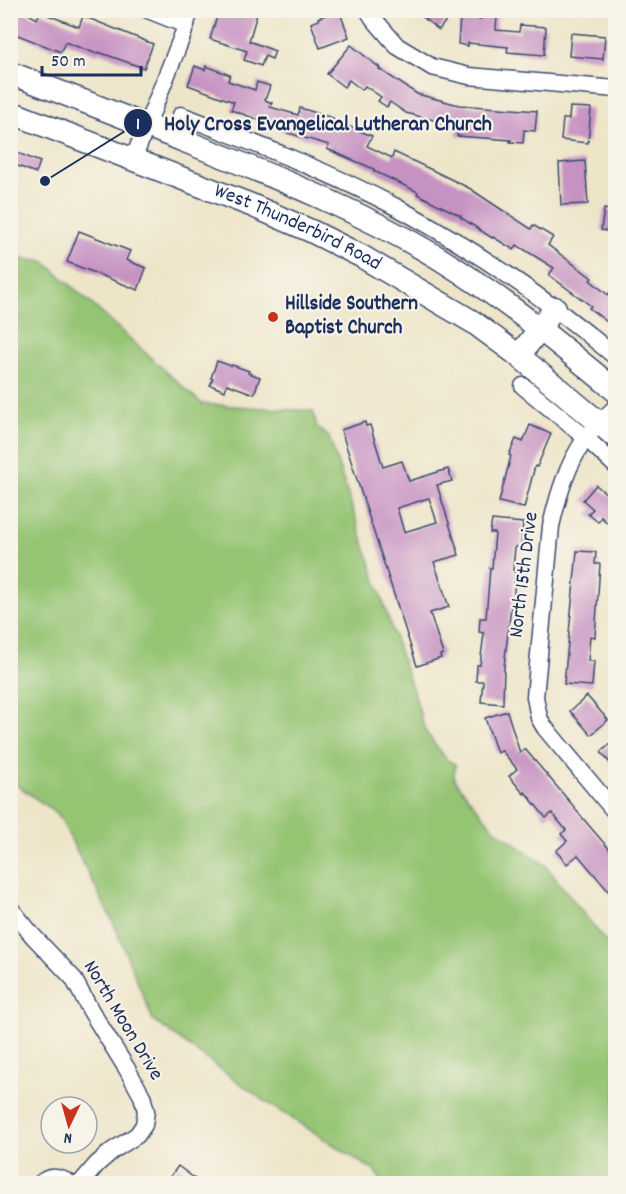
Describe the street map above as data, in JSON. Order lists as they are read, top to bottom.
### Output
{
  "streets": {
    "main road": ["West Thunderbird Road"],
    "street": ["North 15th Drive", "North Moon Drive"]
  },
  "crossings": [
    ["West Thunderbird Road", "North 15th Drive"]
  ],
  "places": ["Holy Cross Evangelical Lutheran Church", "Hillside Southern Baptist Church"],
  "scale_bar": "50 m",
  "north": "bottom"
}
